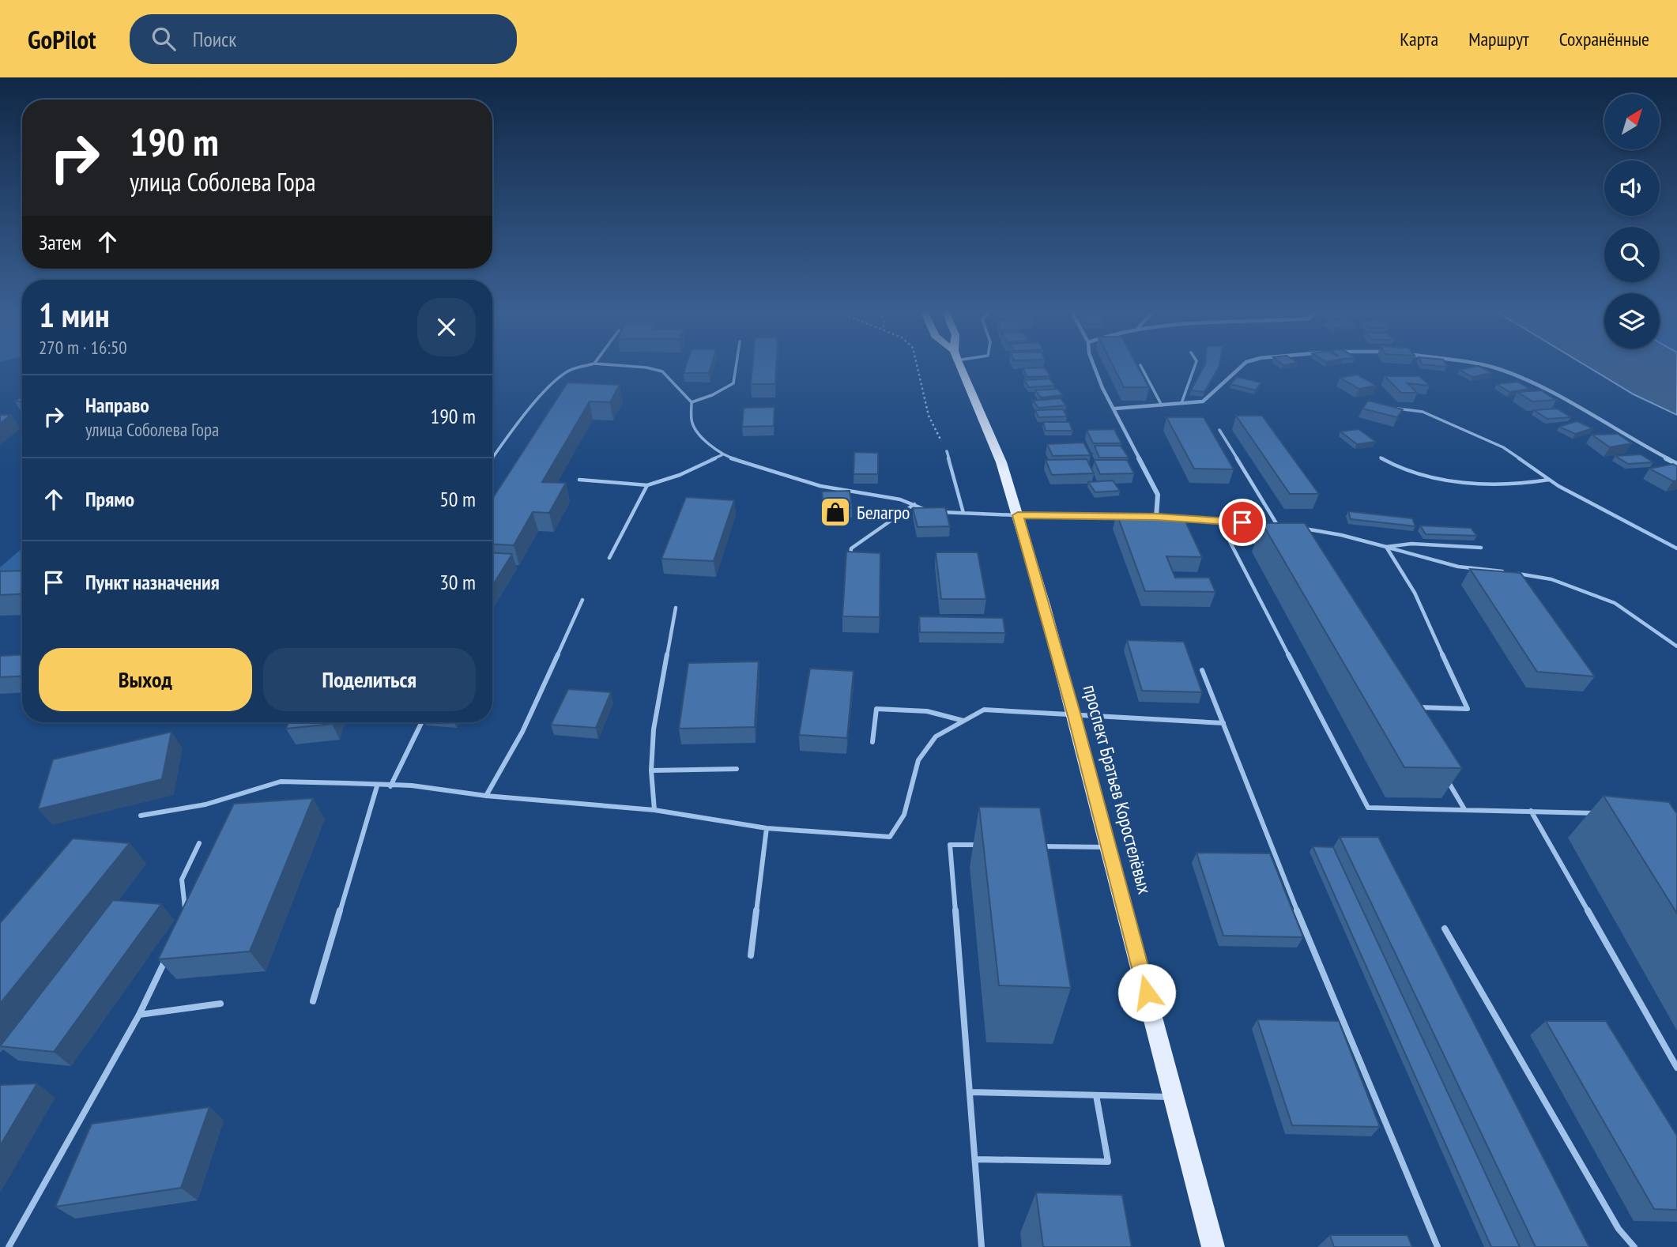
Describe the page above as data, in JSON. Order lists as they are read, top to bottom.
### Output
{
  "streets": {
    "main road": ["проспект Братьев Коростелёвых"]
  },
  "places": {
    "shop": ["Белагро"]
  },
  "north": "top right",
  "page": {
    "header": "GoPilot",
    "search": "Поиск",
    "nav": ["Карта", "Маршрут", "Сохранённые"],
    "turn": ["190 m", "улица Соболева Гора"],
    "then": "Затем",
    "heading": ["1 мин", "270 m · 16:50"],
    "list": [
      {
        "name": "Направо",
        "note": "улица Соболева Гора",
        "value": "190 m"
      },
      {
        "name": "Прямо",
        "value": "50 m"
      },
      {
        "name": "Пункт назначения",
        "value": "30 m"
      }
    ],
    "buttons": ["Выход", "Поделиться"]
  }
}
